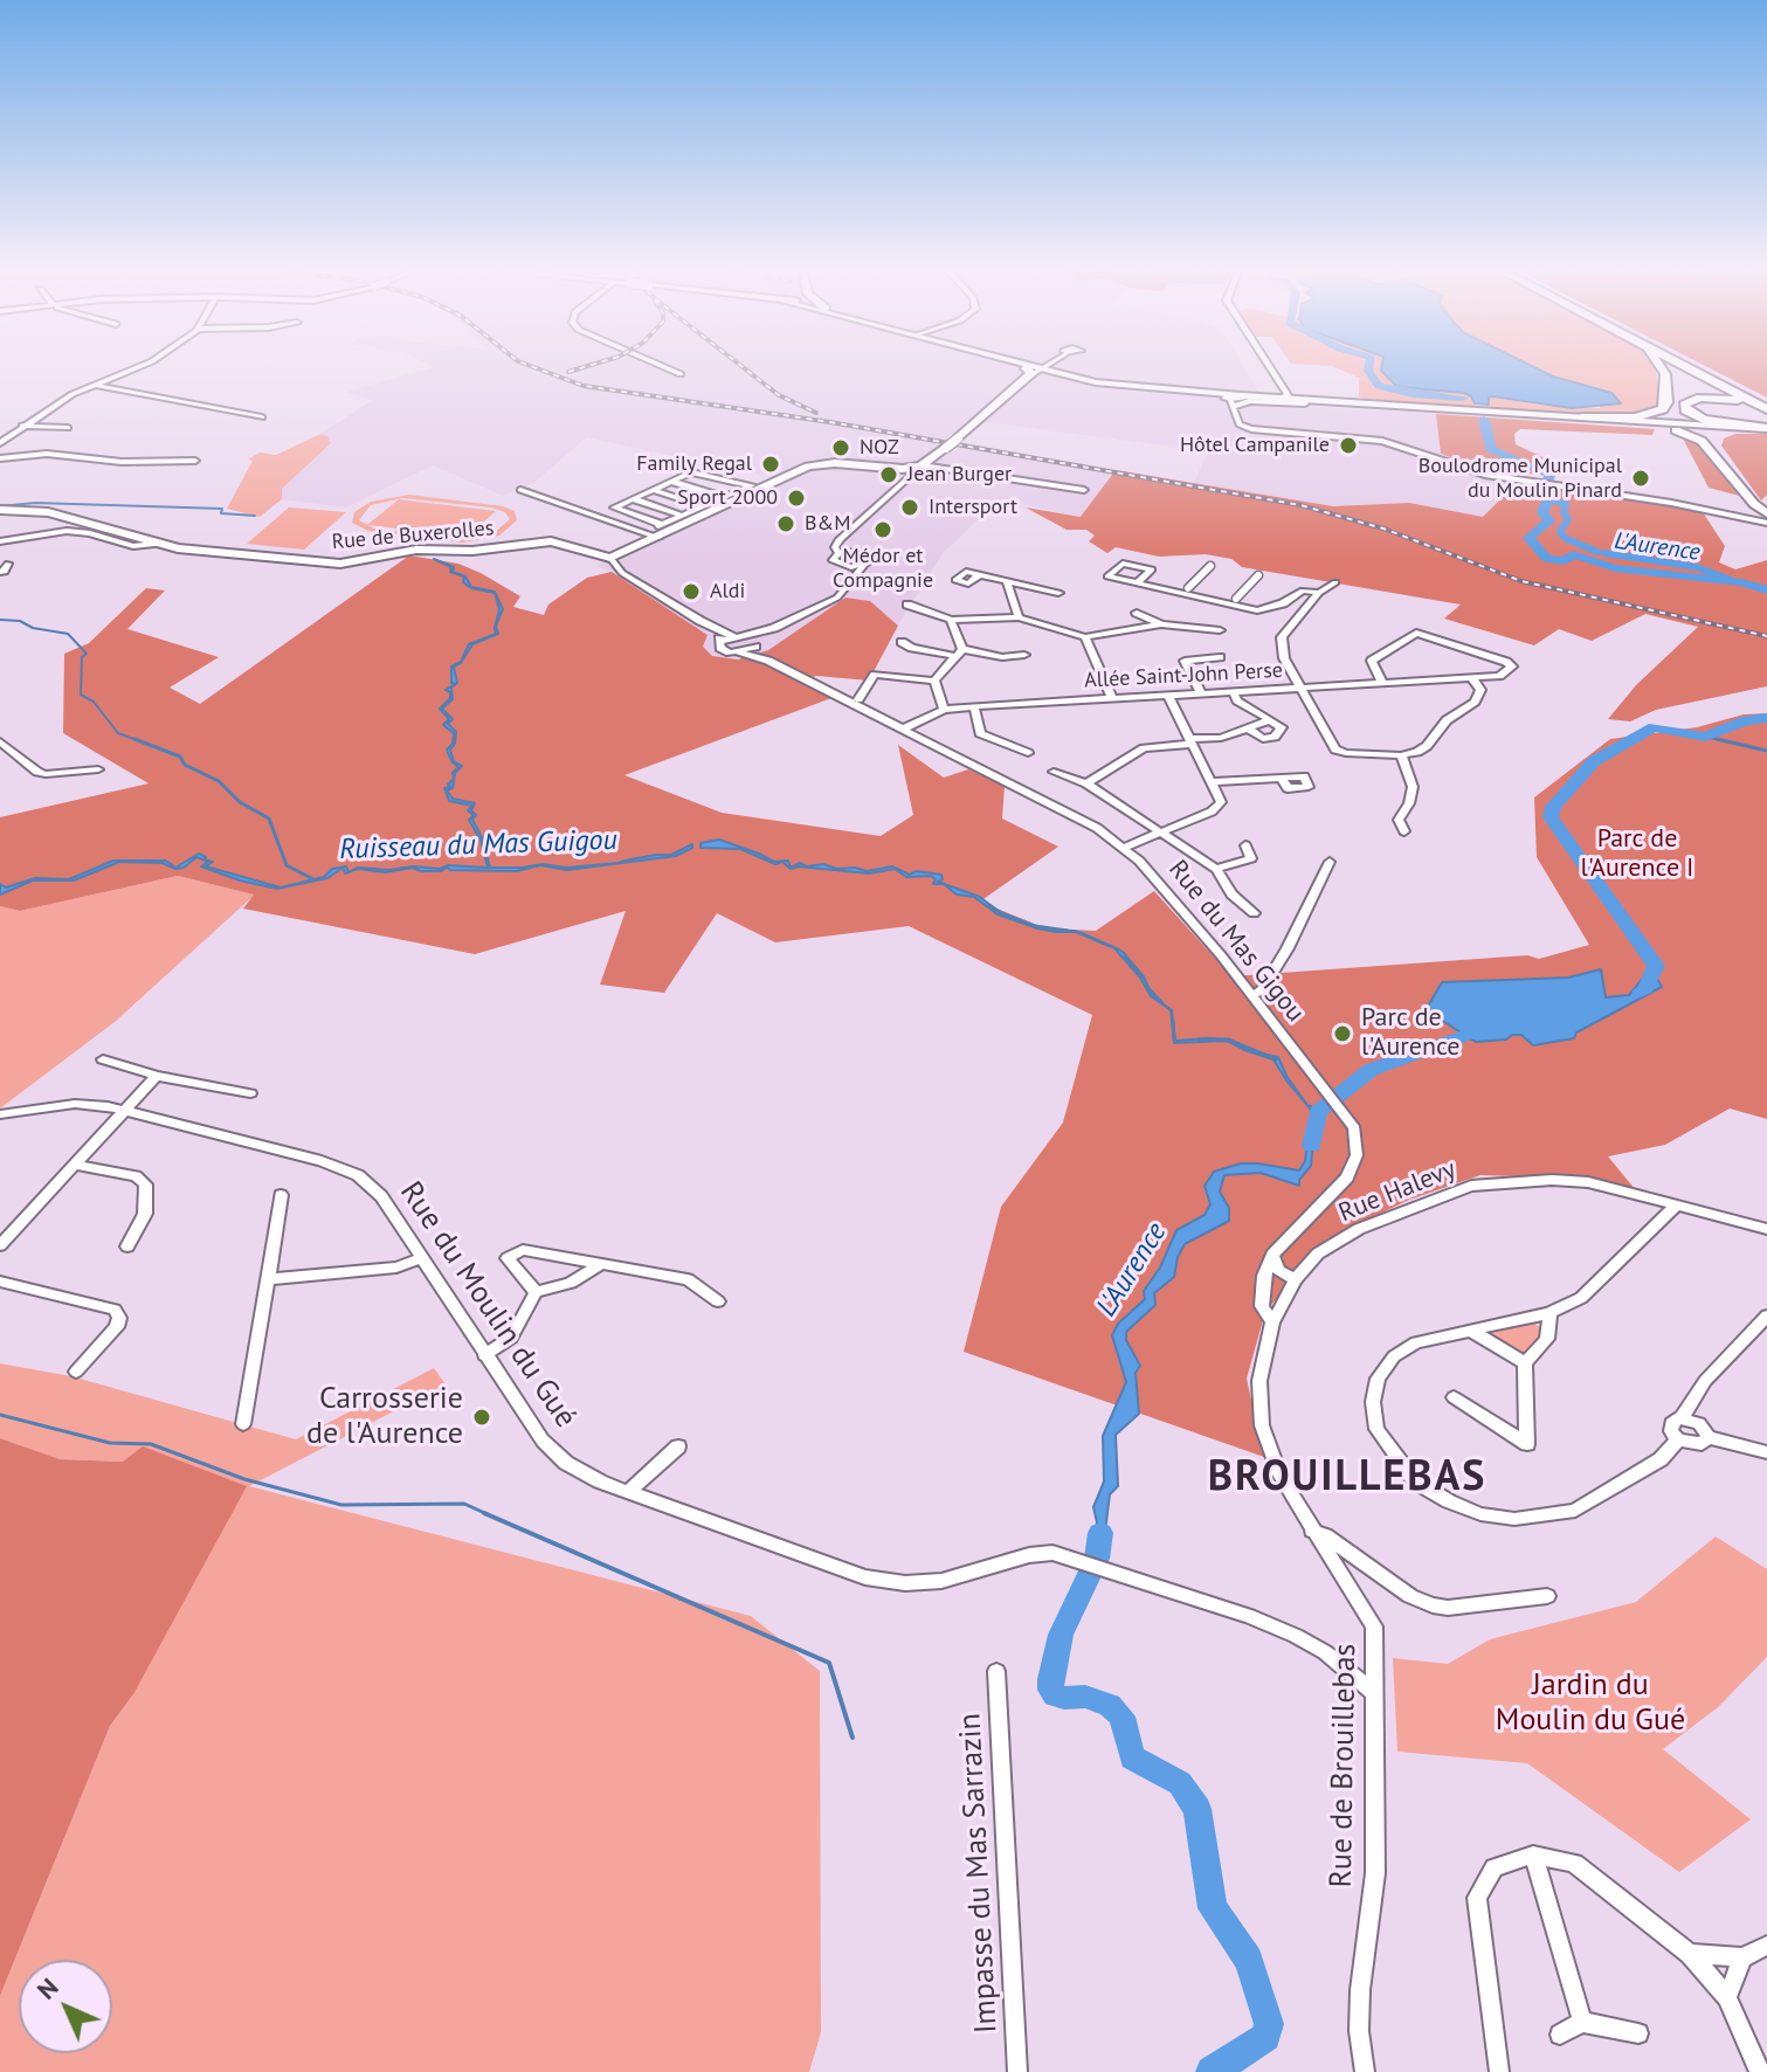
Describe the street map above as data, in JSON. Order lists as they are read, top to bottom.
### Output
{
  "streets": {
    "street": [
      "Rue de Buxerolles",
      "Allée Saint-John Perse",
      "Rue du Mas Gigou",
      "Rue Halevy",
      "Rue du Moulin du Gué",
      "Rue de Brouillebas",
      "Impasse du Mas Sarrazin"
    ]
  },
  "crossings": [
    ["Allée Saint-John Perse", "Rue du Mas Gigou"],
    ["Rue du Mas Gigou", "Rue Halevy"],
    ["Rue du Mas Gigou", "Rue de Brouillebas"],
    ["Rue Halevy", "Rue de Brouillebas"],
    ["Rue du Moulin du Gué", "Rue de Brouillebas"]
  ],
  "districts": ["BROUILLEBAS"],
  "water": ["L'Aurence", "Ruisseau du Mas Guigou"],
  "parks": ["Parc de l'Aurence I", "Jardin du Moulin du Gué"],
  "places": [
    "Hôtel Campanile",
    "NOZ",
    "Family Regal",
    "Jean Burger",
    "Boulodrome Municipal du Moulin Pinard",
    "Sport 2000",
    "Intersport",
    "B&M",
    "Médor et Compagnie",
    "Aldi",
    "Parc de l'Aurence",
    "Carrosserie de l'Aurence"
  ],
  "north": "top left"
}
